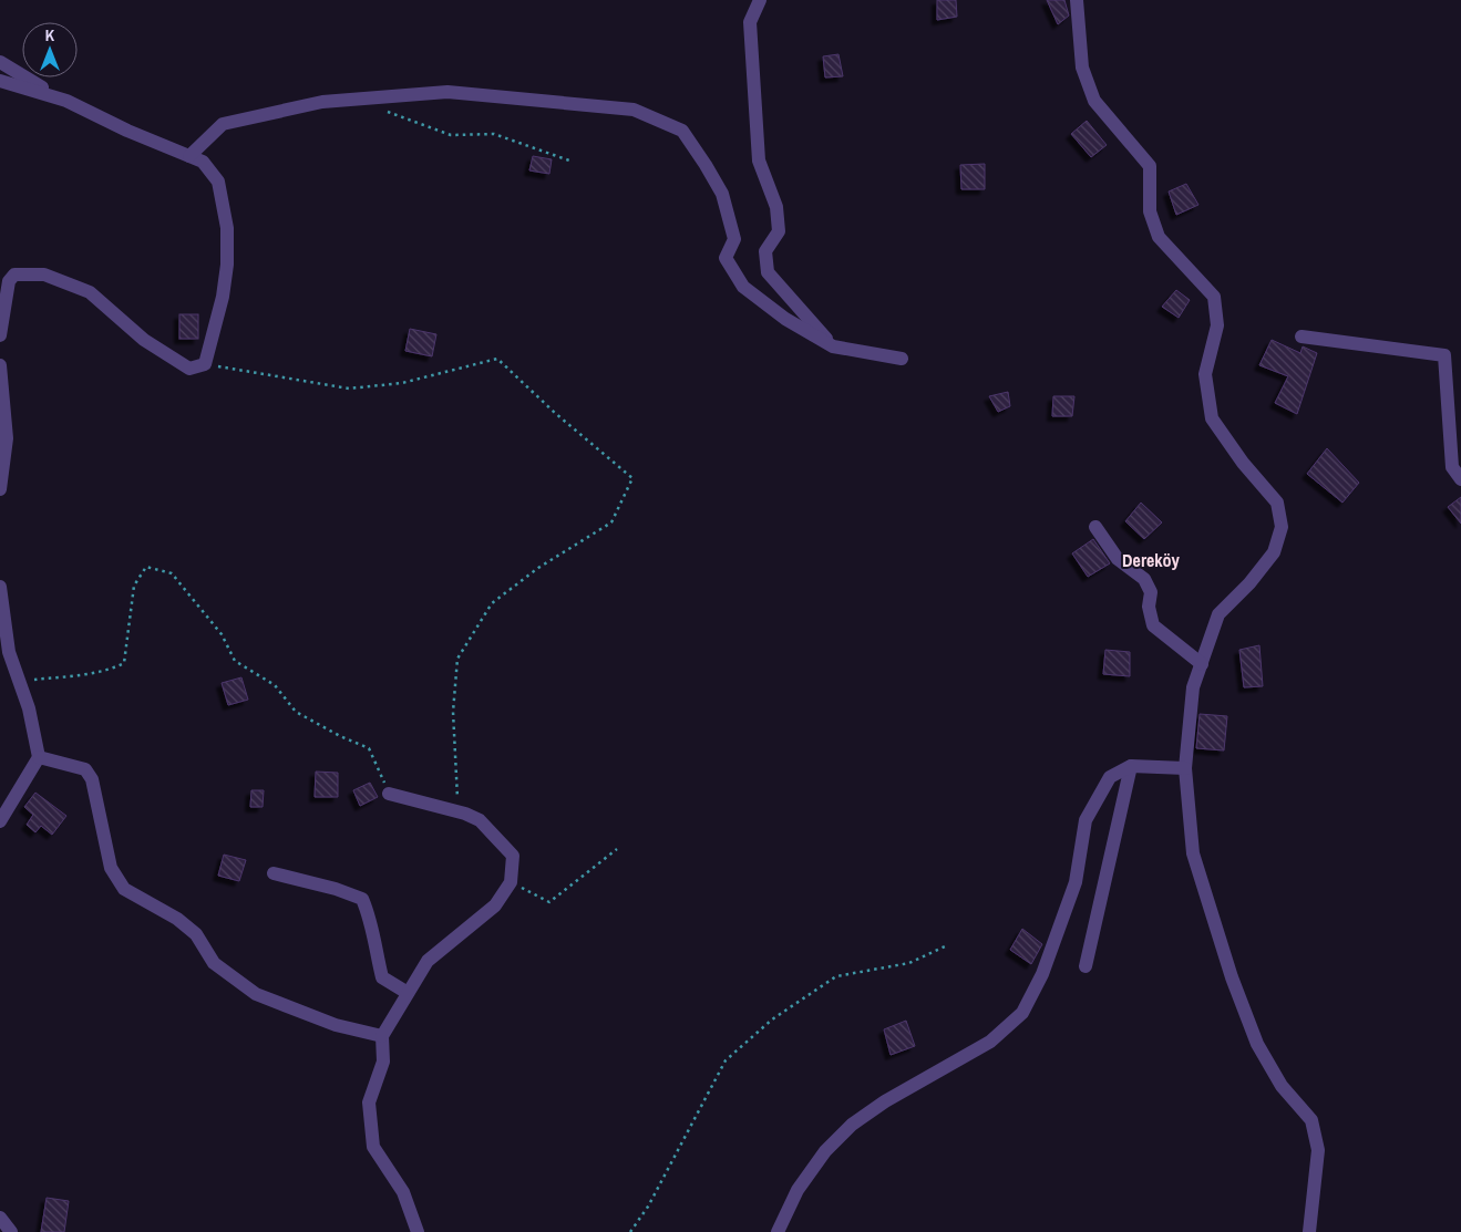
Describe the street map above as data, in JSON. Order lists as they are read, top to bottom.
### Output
{
  "districts": ["Dereköy"],
  "north": "top"
}
